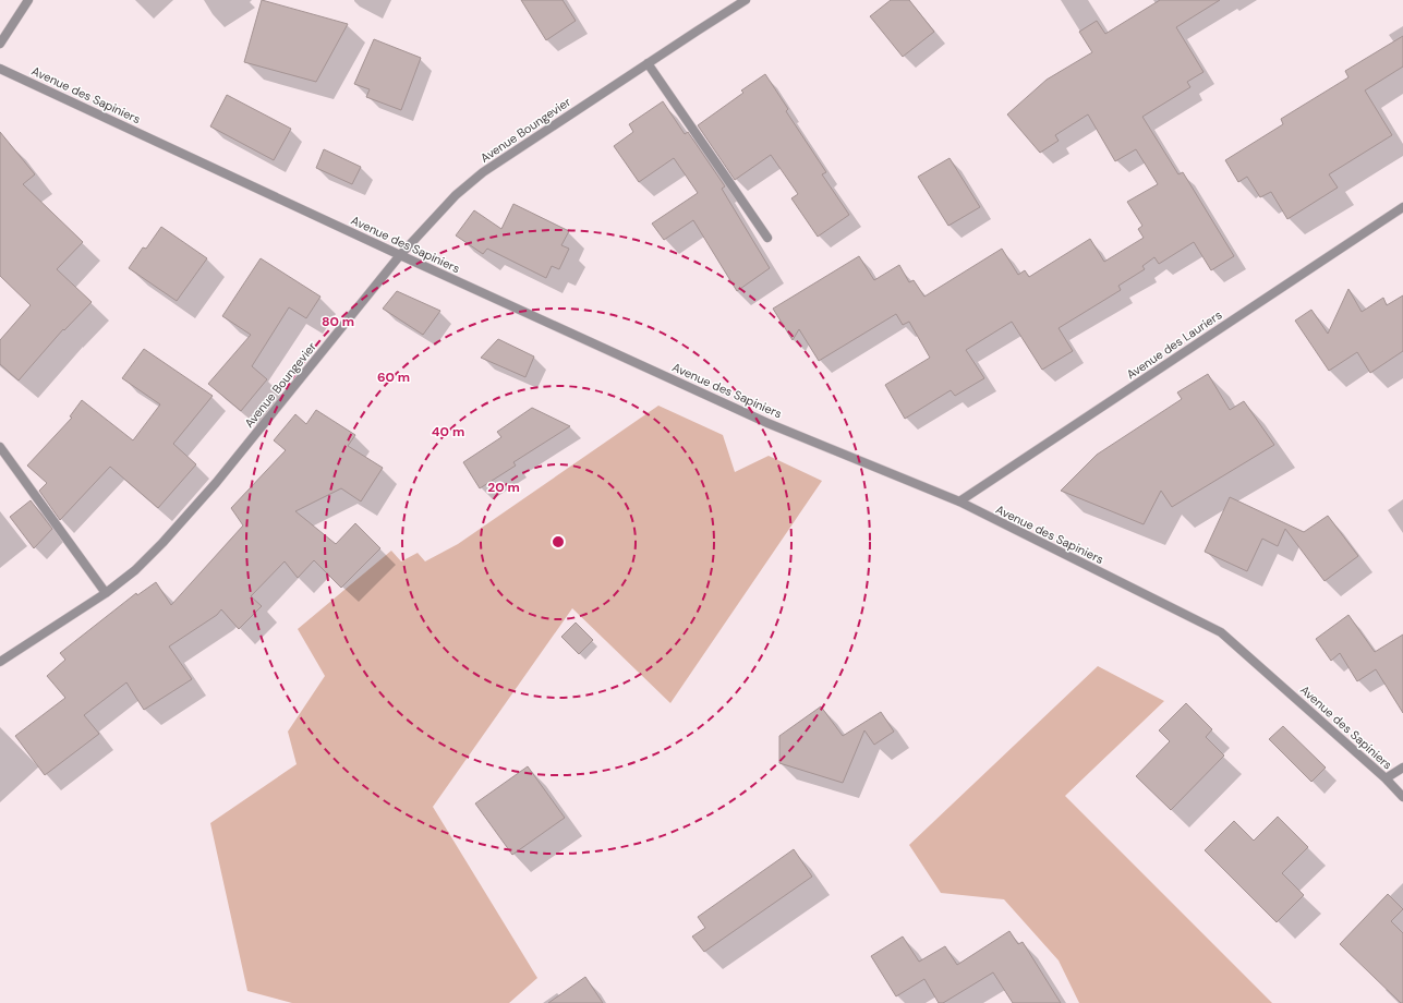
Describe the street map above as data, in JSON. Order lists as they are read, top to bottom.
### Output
{
  "streets": {
    "street": ["Avenue des Sapiniers", "Avenue Boungevier", "Avenue des Lauriers"]
  },
  "crossings": [
    ["Avenue des Sapiniers", "Avenue Boungevier"],
    ["Avenue des Sapiniers", "Avenue des Lauriers"]
  ],
  "rings": [
    "80 m",
    "60 m",
    "40 m",
    "20 m"
  ]
}
